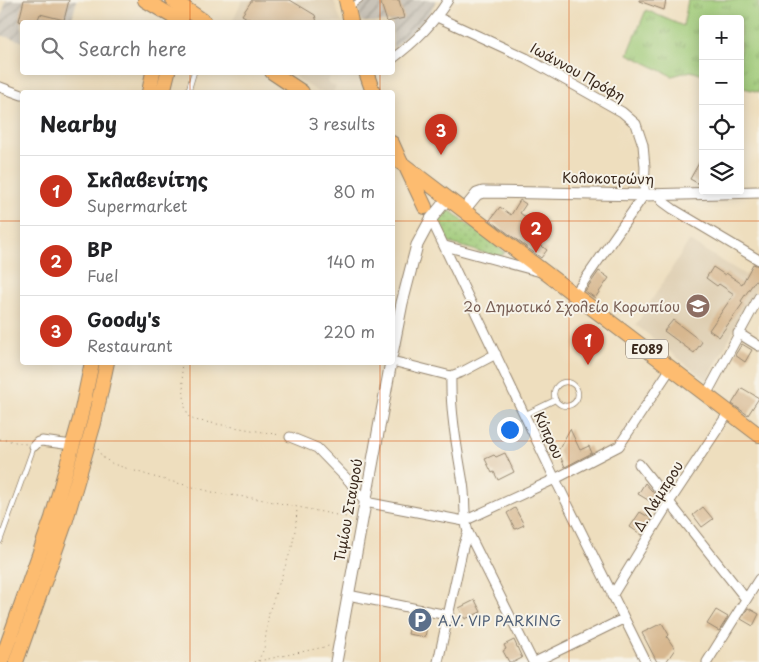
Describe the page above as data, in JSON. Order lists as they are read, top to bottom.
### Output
{
  "streets": {
    "main road": ["ΕΟ89"],
    "street": [
      "Ιωάννου Πρόφη",
      "Κολοκοτρώνη",
      "Κύπρου",
      "Δ. Λάμπρου",
      "Τιμίου Σταυρού"
    ]
  },
  "crossings": [
    ["Ιωάννου Πρόφη", "Κολοκοτρώνη"],
    ["Κολοκοτρώνη", "ΕΟ89"],
    ["ΕΟ89", "Δ. Λάμπρου"],
    ["Κύπρου", "Δ. Λάμπρου"]
  ],
  "places": {
    "school or university": ["2ο Δημοτικό Σχολείο Κορωπίου"],
    "parking": ["A.V. VIP PARKING"]
  },
  "page": {
    "map_buttons": ["+", "−"],
    "search": "Search here",
    "heading": ["Nearby", "3 results"],
    "pins": ["3", "2", "1"],
    "list": [
      {
        "mark": "1",
        "name": "Σκλαβενίτης",
        "note": "Supermarket",
        "value": "80 m"
      },
      {
        "mark": "2",
        "name": "BP",
        "note": "Fuel",
        "value": "140 m"
      },
      {
        "mark": "3",
        "name": "Goody's",
        "note": "Restaurant",
        "value": "220 m"
      }
    ]
  }
}
